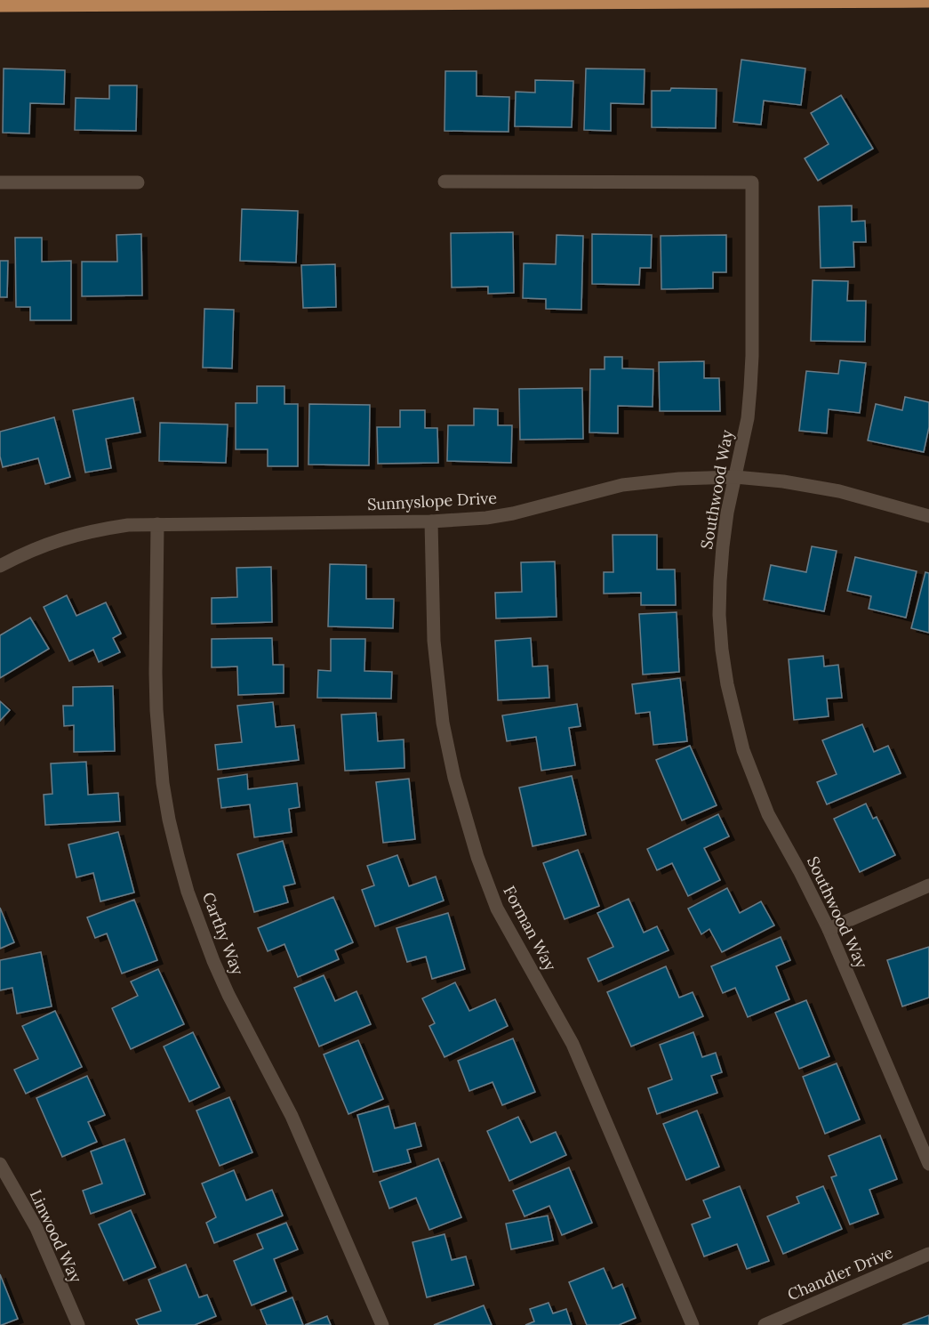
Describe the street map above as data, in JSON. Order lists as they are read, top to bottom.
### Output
{
  "streets": {
    "street": [
      "Southwood Way",
      "Sunnyslope Drive",
      "Forman Way",
      "Carthy Way",
      "Linwood Way",
      "Chandler Drive"
    ]
  },
  "crossings": [
    ["Southwood Way", "Sunnyslope Drive"],
    ["Sunnyslope Drive", "Forman Way"],
    ["Sunnyslope Drive", "Carthy Way"]
  ]
}
